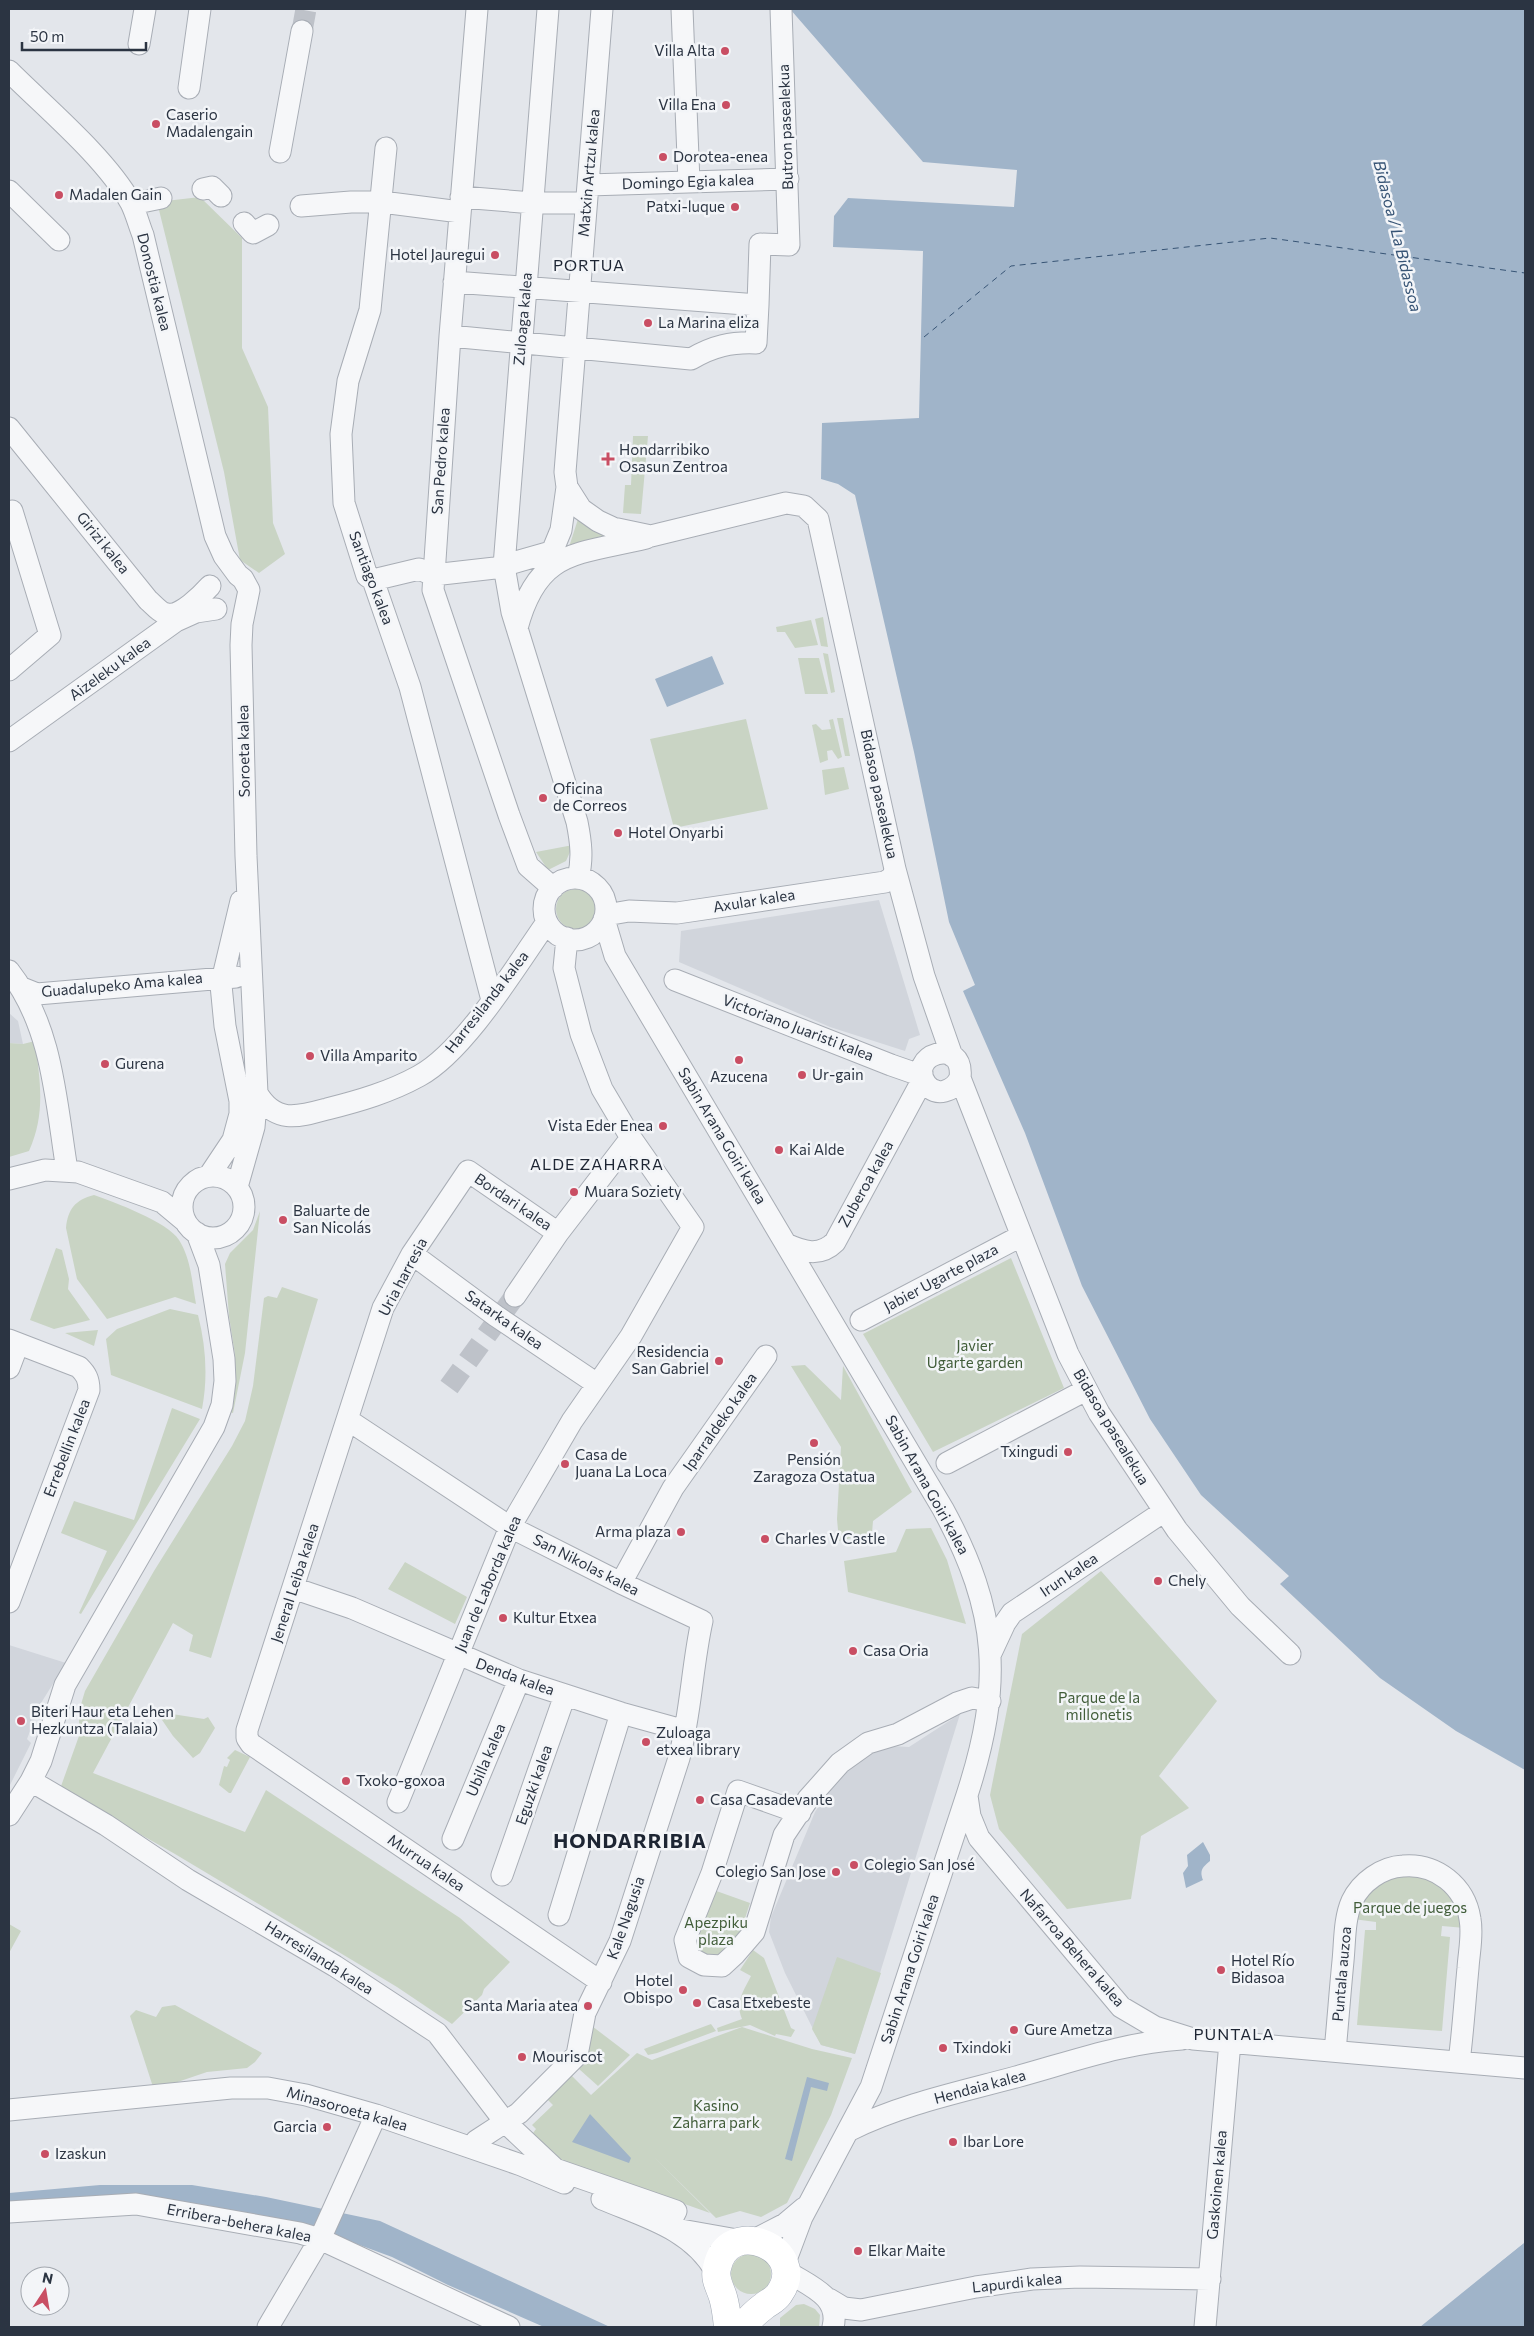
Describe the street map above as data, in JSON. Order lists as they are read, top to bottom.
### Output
{
  "streets": {
    "street": [
      "Butron pasealekua",
      "Matxin Artzu kalea",
      "Domingo Egia kalea",
      "Donostia kalea",
      "Zuloaga kalea",
      "San Pedro kalea",
      "Girizi kalea",
      "Santiago kalea",
      "Aizeleku kalea",
      "Soroeta kalea",
      "Bidasoa pasealekua",
      "Axular kalea",
      "Guadalupeko Ama kalea",
      "Harresilanda kalea",
      "Victoriano Juaristi kalea",
      "Sabin Arana Goiri kalea",
      "Zuberoa kalea",
      "Bordari kalea",
      "Uria harresia",
      "Jabier Ugarte plaza",
      "Satarka kalea",
      "Iparraldeko kalea",
      "Errebellin kalea",
      "San Nikolas kalea",
      "Irun kalea",
      "Jeneral Leiba kalea",
      "Juan de Laborda kalea",
      "Denda kalea",
      "Ubilla kalea",
      "Eguzki kalea",
      "Murrua kalea",
      "Kale Nagusia",
      "Nafarroa Behera kalea",
      "Puntala auzoa",
      "Hendaia kalea",
      "Minasoroeta kalea",
      "Gaskoinen kalea",
      "Erribera-behera kalea",
      "Lapurdi kalea"
    ]
  },
  "crossings": [
    ["Butron pasealekua", "Domingo Egia kalea"],
    ["Matxin Artzu kalea", "Domingo Egia kalea"],
    ["Matxin Artzu kalea", "Zuloaga kalea"],
    ["Matxin Artzu kalea", "Bidasoa pasealekua"],
    ["Domingo Egia kalea", "Zuloaga kalea"],
    ["Domingo Egia kalea", "San Pedro kalea"],
    ["Domingo Egia kalea", "Santiago kalea"],
    ["Donostia kalea", "Girizi kalea"],
    ["Donostia kalea", "Aizeleku kalea"],
    ["Donostia kalea", "Soroeta kalea"],
    ["Zuloaga kalea", "San Pedro kalea"],
    ["Zuloaga kalea", "Bidasoa pasealekua"],
    ["Zuloaga kalea", "Axular kalea"],
    ["Zuloaga kalea", "Harresilanda kalea"],
    ["Zuloaga kalea", "Sabin Arana Goiri kalea"],
    ["San Pedro kalea", "Bidasoa pasealekua"],
    ["San Pedro kalea", "Axular kalea"],
    ["San Pedro kalea", "Harresilanda kalea"],
    ["San Pedro kalea", "Sabin Arana Goiri kalea"],
    ["Girizi kalea", "Aizeleku kalea"],
    ["Girizi kalea", "Soroeta kalea"],
    ["Santiago kalea", "Bidasoa pasealekua"],
    ["Santiago kalea", "Harresilanda kalea"],
    ["Aizeleku kalea", "Soroeta kalea"],
    ["Soroeta kalea", "Guadalupeko Ama kalea"],
    ["Soroeta kalea", "Harresilanda kalea"],
    ["Bidasoa pasealekua", "Axular kalea"],
    ["Bidasoa pasealekua", "Victoriano Juaristi kalea"],
    ["Bidasoa pasealekua", "Zuberoa kalea"],
    ["Bidasoa pasealekua", "Jabier Ugarte plaza"],
    ["Bidasoa pasealekua", "Irun kalea"],
    ["Axular kalea", "Harresilanda kalea"],
    ["Axular kalea", "Sabin Arana Goiri kalea"],
    ["Harresilanda kalea", "Sabin Arana Goiri kalea"],
    ["Harresilanda kalea", "Kale Nagusia"],
    ["Harresilanda kalea", "Minasoroeta kalea"],
    ["Victoriano Juaristi kalea", "Zuberoa kalea"],
    ["Sabin Arana Goiri kalea", "Zuberoa kalea"],
    ["Sabin Arana Goiri kalea", "Irun kalea"],
    ["Sabin Arana Goiri kalea", "Nafarroa Behera kalea"],
    ["Sabin Arana Goiri kalea", "Hendaia kalea"],
    ["Sabin Arana Goiri kalea", "Minasoroeta kalea"],
    ["Bordari kalea", "Uria harresia"],
    ["Uria harresia", "Satarka kalea"],
    ["Uria harresia", "San Nikolas kalea"],
    ["Uria harresia", "Jeneral Leiba kalea"],
    ["Satarka kalea", "Juan de Laborda kalea"],
    ["Iparraldeko kalea", "San Nikolas kalea"],
    ["San Nikolas kalea", "Jeneral Leiba kalea"],
    ["San Nikolas kalea", "Juan de Laborda kalea"],
    ["San Nikolas kalea", "Kale Nagusia"],
    ["Jeneral Leiba kalea", "Denda kalea"],
    ["Jeneral Leiba kalea", "Murrua kalea"],
    ["Juan de Laborda kalea", "Denda kalea"],
    ["Denda kalea", "Ubilla kalea"],
    ["Denda kalea", "Eguzki kalea"],
    ["Denda kalea", "Kale Nagusia"],
    ["Murrua kalea", "Kale Nagusia"],
    ["Kale Nagusia", "Minasoroeta kalea"],
    ["Nafarroa Behera kalea", "Puntala auzoa"],
    ["Nafarroa Behera kalea", "Hendaia kalea"],
    ["Nafarroa Behera kalea", "Gaskoinen kalea"],
    ["Gaskoinen kalea", "Lapurdi kalea"]
  ],
  "districts": [
    "PORTUA",
    "ALDE ZAHARRA",
    "HONDARRIBIA",
    "PUNTALA"
  ],
  "water": ["Bidasoa / La Bidassoa"],
  "parks": [
    "Javier Ugarte garden",
    "Parque de la millonetis",
    "Parque de juegos",
    "Apezpiku plaza",
    "Kasino Zaharra park"
  ],
  "places": {
    "other": [
      "Villa Alta",
      "Villa Ena",
      "Caserio Madalengain",
      "Dorotea-enea",
      "Madalen Gain",
      "Patxi-luque",
      "Hotel Jauregui",
      "La Marina eliza",
      "Oficina de Correos",
      "Hotel Onyarbi",
      "Villa Amparito",
      "Azucena",
      "Gurena",
      "Ur-gain",
      "Vista Eder Enea",
      "Kai Alde",
      "Muara Soziety",
      "Baluarte de San Nicolás",
      "Residencia San Gabriel",
      "Pensión Zaragoza Ostatua",
      "Txingudi",
      "Casa de Juana La Loca",
      "Arma plaza",
      "Charles V Castle",
      "Chely",
      "Kultur Etxea",
      "Casa Oria",
      "Biteri Haur eta Lehen Hezkuntza (Talaia)",
      "Zuloaga etxea library",
      "Txoko-goxoa",
      "Casa Casadevante",
      "Colegio San José",
      "Colegio San Jose",
      "Hotel Río Bidasoa",
      "Hotel Obispo",
      "Casa Etxebeste",
      "Santa Maria atea",
      "Gure Ametza",
      "Txindoki",
      "Mouriscot",
      "Garcia",
      "Ibar Lore",
      "Izaskun",
      "Elkar Maite"
    ],
    "health": ["Hondarribiko Osasun Zentroa"]
  },
  "scale_bar": "50 m",
  "north": "top"
}
